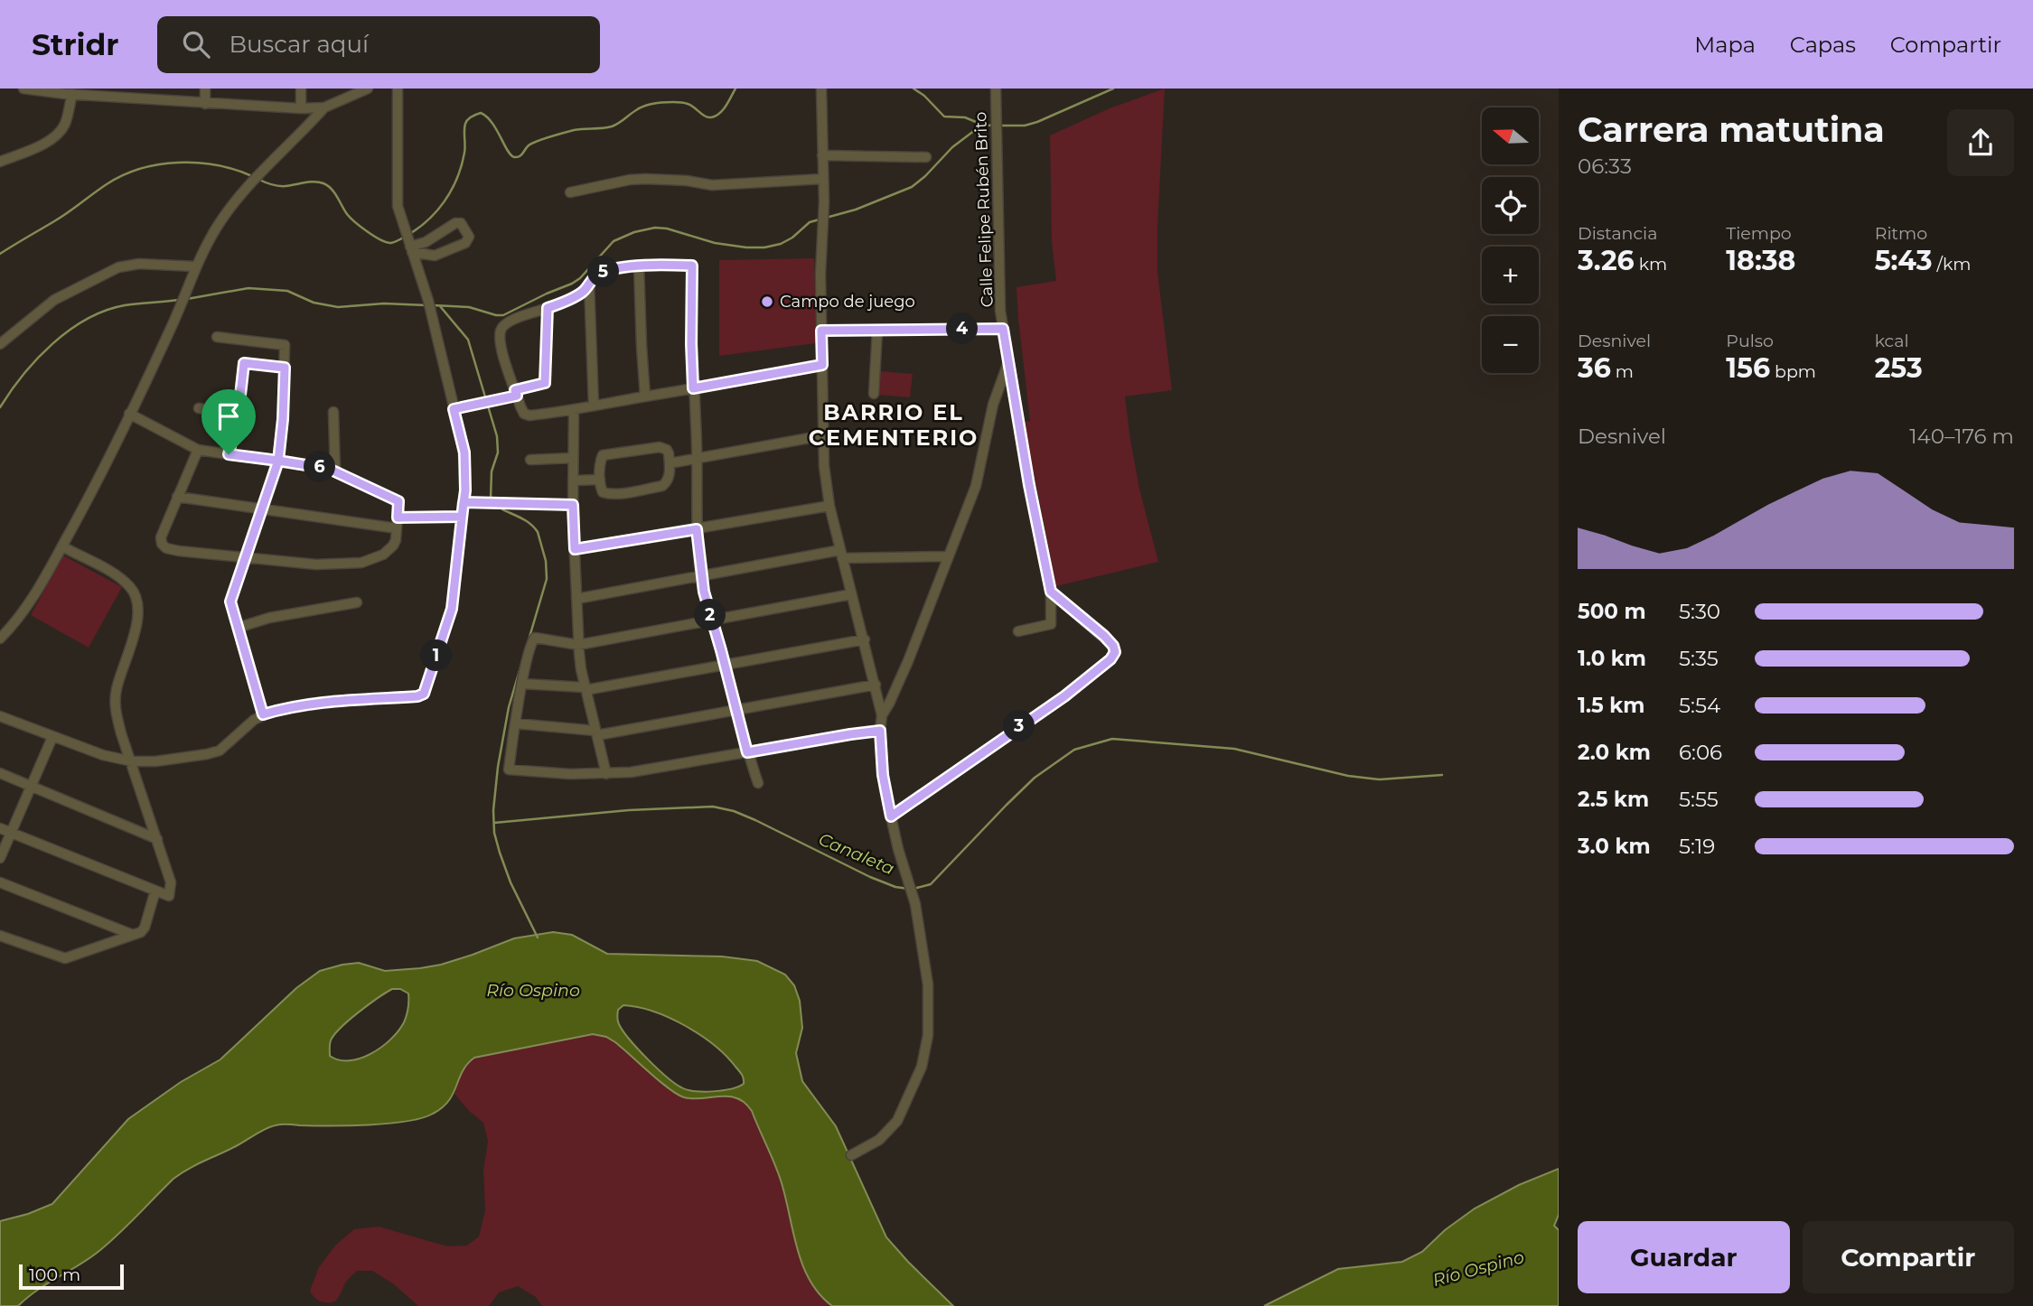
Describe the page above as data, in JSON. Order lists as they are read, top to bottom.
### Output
{
  "streets": {
    "street": ["Calle Felipe Rubén Brito"]
  },
  "districts": ["BARRIO EL CEMENTERIO"],
  "water": ["Canaleta", "Río Ospino"],
  "places": ["Campo de juego"],
  "scale_bar": "100 m",
  "north": "left",
  "page": {
    "header": "Stridr",
    "search": "Buscar aquí",
    "nav": ["Mapa", "Capas", "Compartir"],
    "heading": ["Carrera matutina", "06:33"],
    "map_buttons": ["+", "−"],
    "stats": [
      ["Distancia", "3.26 km"],
      ["Tiempo", "18:38"],
      ["Ritmo", "5:43 /km"],
      ["Desnivel", "36 m"],
      ["Pulso", "156 bpm"],
      ["kcal", "253"]
    ],
    "pins": [
      "5",
      "4",
      "6",
      "2",
      "1",
      "3"
    ],
    "chart": ["Desnivel", "140–176 m"],
    "list": [
      {
        "name": "500 m",
        "note": "5:30"
      },
      {
        "name": "1.0 km",
        "note": "5:35"
      },
      {
        "name": "1.5 km",
        "note": "5:54"
      },
      {
        "name": "2.0 km",
        "note": "6:06"
      },
      {
        "name": "2.5 km",
        "note": "5:55"
      },
      {
        "name": "3.0 km",
        "note": "5:19"
      }
    ],
    "buttons": ["Guardar", "Compartir"],
    "scale": "100 m"
  }
}
